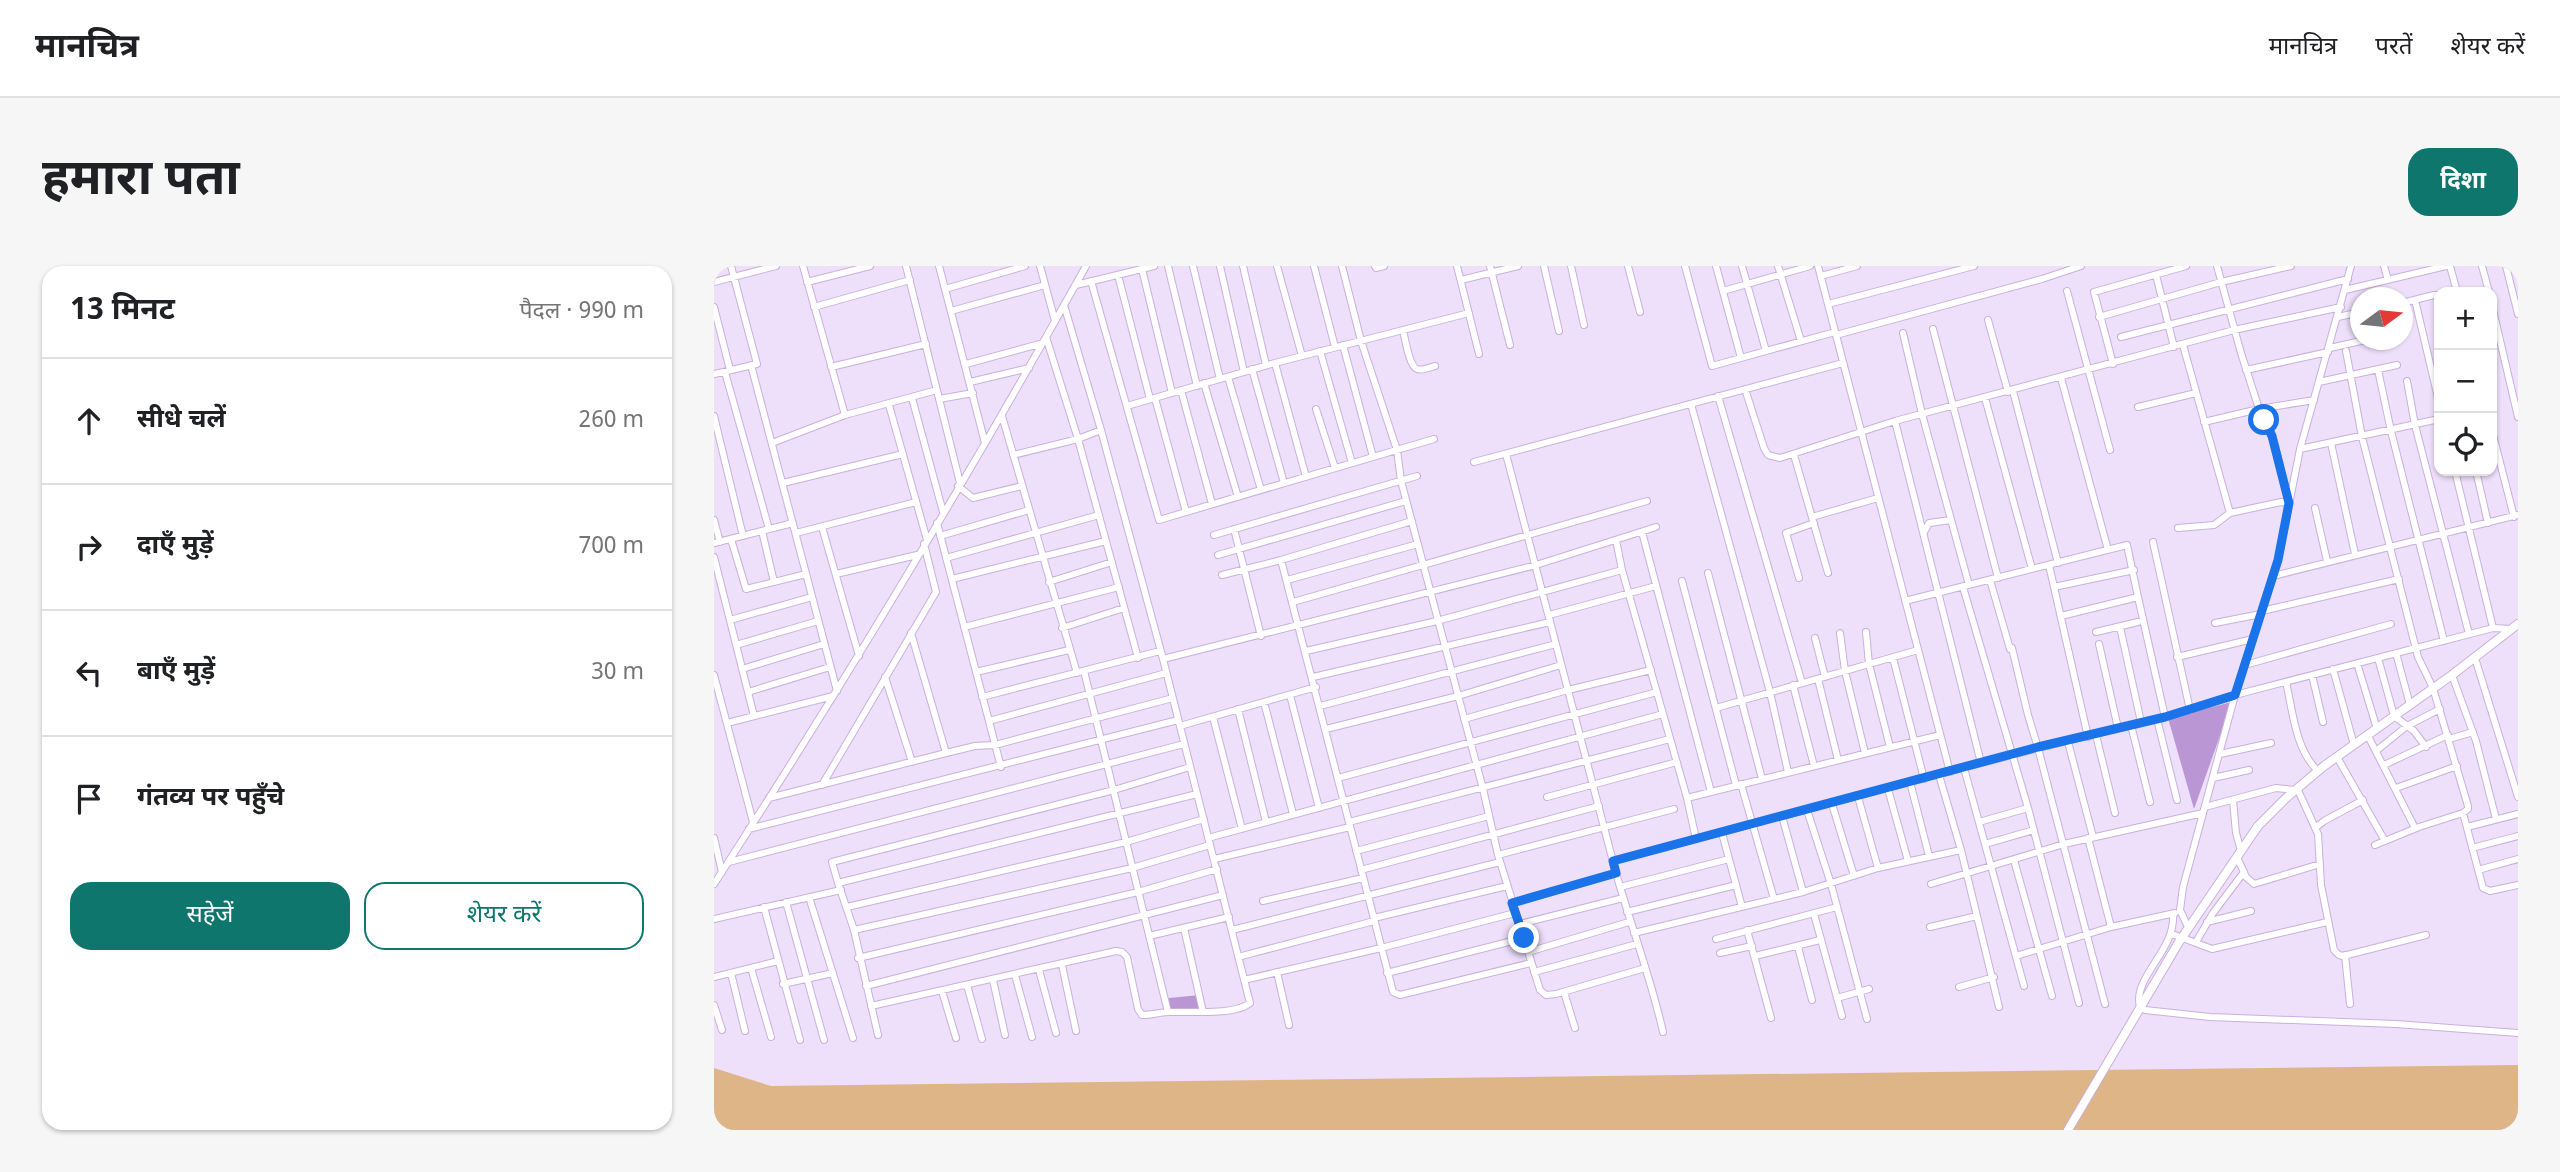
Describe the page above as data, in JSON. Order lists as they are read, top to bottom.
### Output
{
  "north": "right",
  "page": {
    "header": "मानचित्र",
    "nav": ["मानचित्र", "परतें", "शेयर करें"],
    "buttons": [
      "दिशा",
      ["सहेजें", "शेयर करें"]
    ],
    "title": "हमारा पता",
    "heading": ["13 मिनट", "पैदल · 990 m"],
    "map_buttons": ["+", "−"],
    "list": [
      ["सीधे चलें", "260 m"],
      ["दाएँ मुड़ें", "700 m"],
      ["बाएँ मुड़ें", "30 m"],
      "गंतव्य पर पहुँचे"
    ]
  }
}
